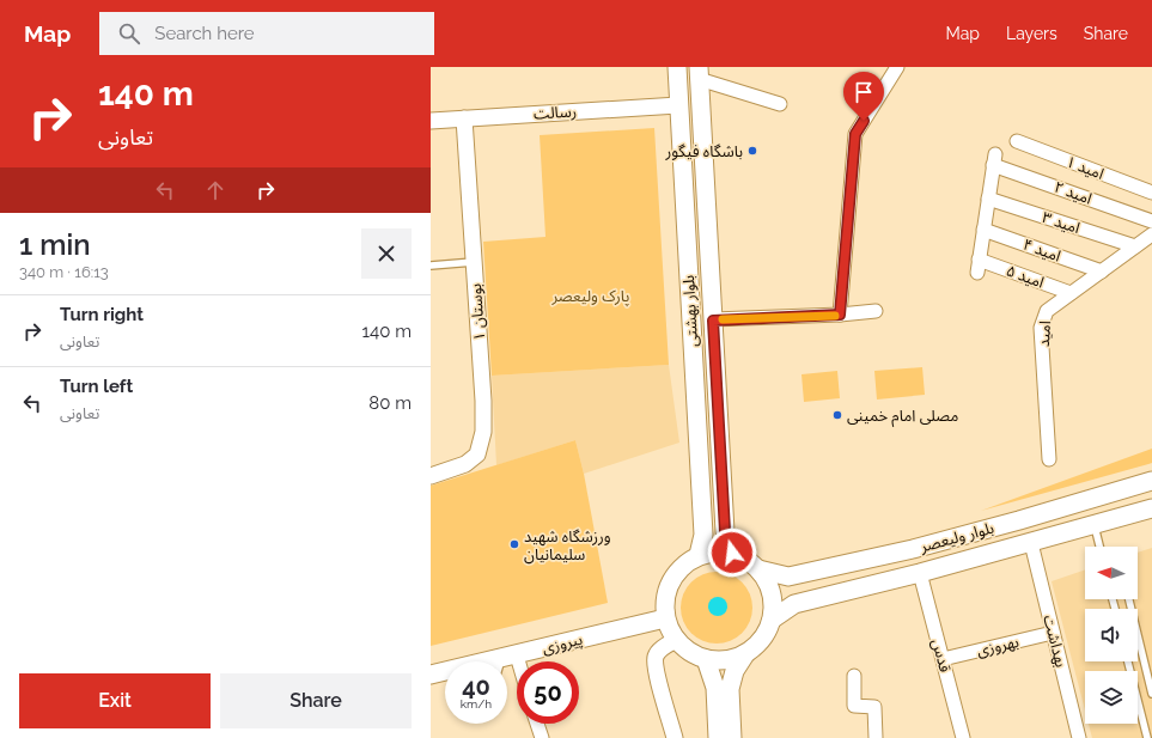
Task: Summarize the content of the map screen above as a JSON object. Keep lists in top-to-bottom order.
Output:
{
  "streets": {
    "main road": ["بلوار بهشتی", "بلوار ولیعصر", "پیروزی"],
    "street": [
      "رسالت",
      "امید ۱",
      "امید ۲",
      "امید ۳",
      "امید ۴",
      "امید ۵",
      "بوستان ۱",
      "امید",
      "بهداشت",
      "بهروزی",
      "قدس"
    ]
  },
  "crossings": [
    ["رسالت", "بلوار بهشتی"],
    ["رسالت", "بوستان ۱"],
    ["امید ۲", "امید ۳"],
    ["امید ۳", "امید"],
    ["امید ۴", "امید ۵"],
    ["امید ۴", "امید"],
    ["امید ۵", "امید"],
    ["بلوار بهشتی", "بلوار ولیعصر"],
    ["بلوار بهشتی", "پیروزی"],
    ["بلوار ولیعصر", "بهداشت"],
    ["بلوار ولیعصر", "پیروزی"],
    ["بلوار ولیعصر", "قدس"],
    ["بهداشت", "بهروزی"],
    ["بهروزی", "قدس"]
  ],
  "parks": ["پارک ولیعصر"],
  "places": ["باشگاه فیگور", "مصلی امام خمینی", "ورزشگاه شهید سلیمانیان"],
  "north": "left",
  "page": {
    "header": "Map",
    "search": "Search here",
    "nav": ["Map", "Layers", "Share"],
    "turn": ["140 m", "تعاونی"],
    "heading": ["1 min", "340 m · 16:13"],
    "list": [
      {
        "name": "Turn right",
        "note": "تعاونی",
        "value": "140 m"
      },
      {
        "name": "Turn left",
        "note": "تعاونی",
        "value": "80 m"
      }
    ],
    "speed": "40 km/h",
    "limit": "50",
    "buttons": ["Exit", "Share"]
  }
}
